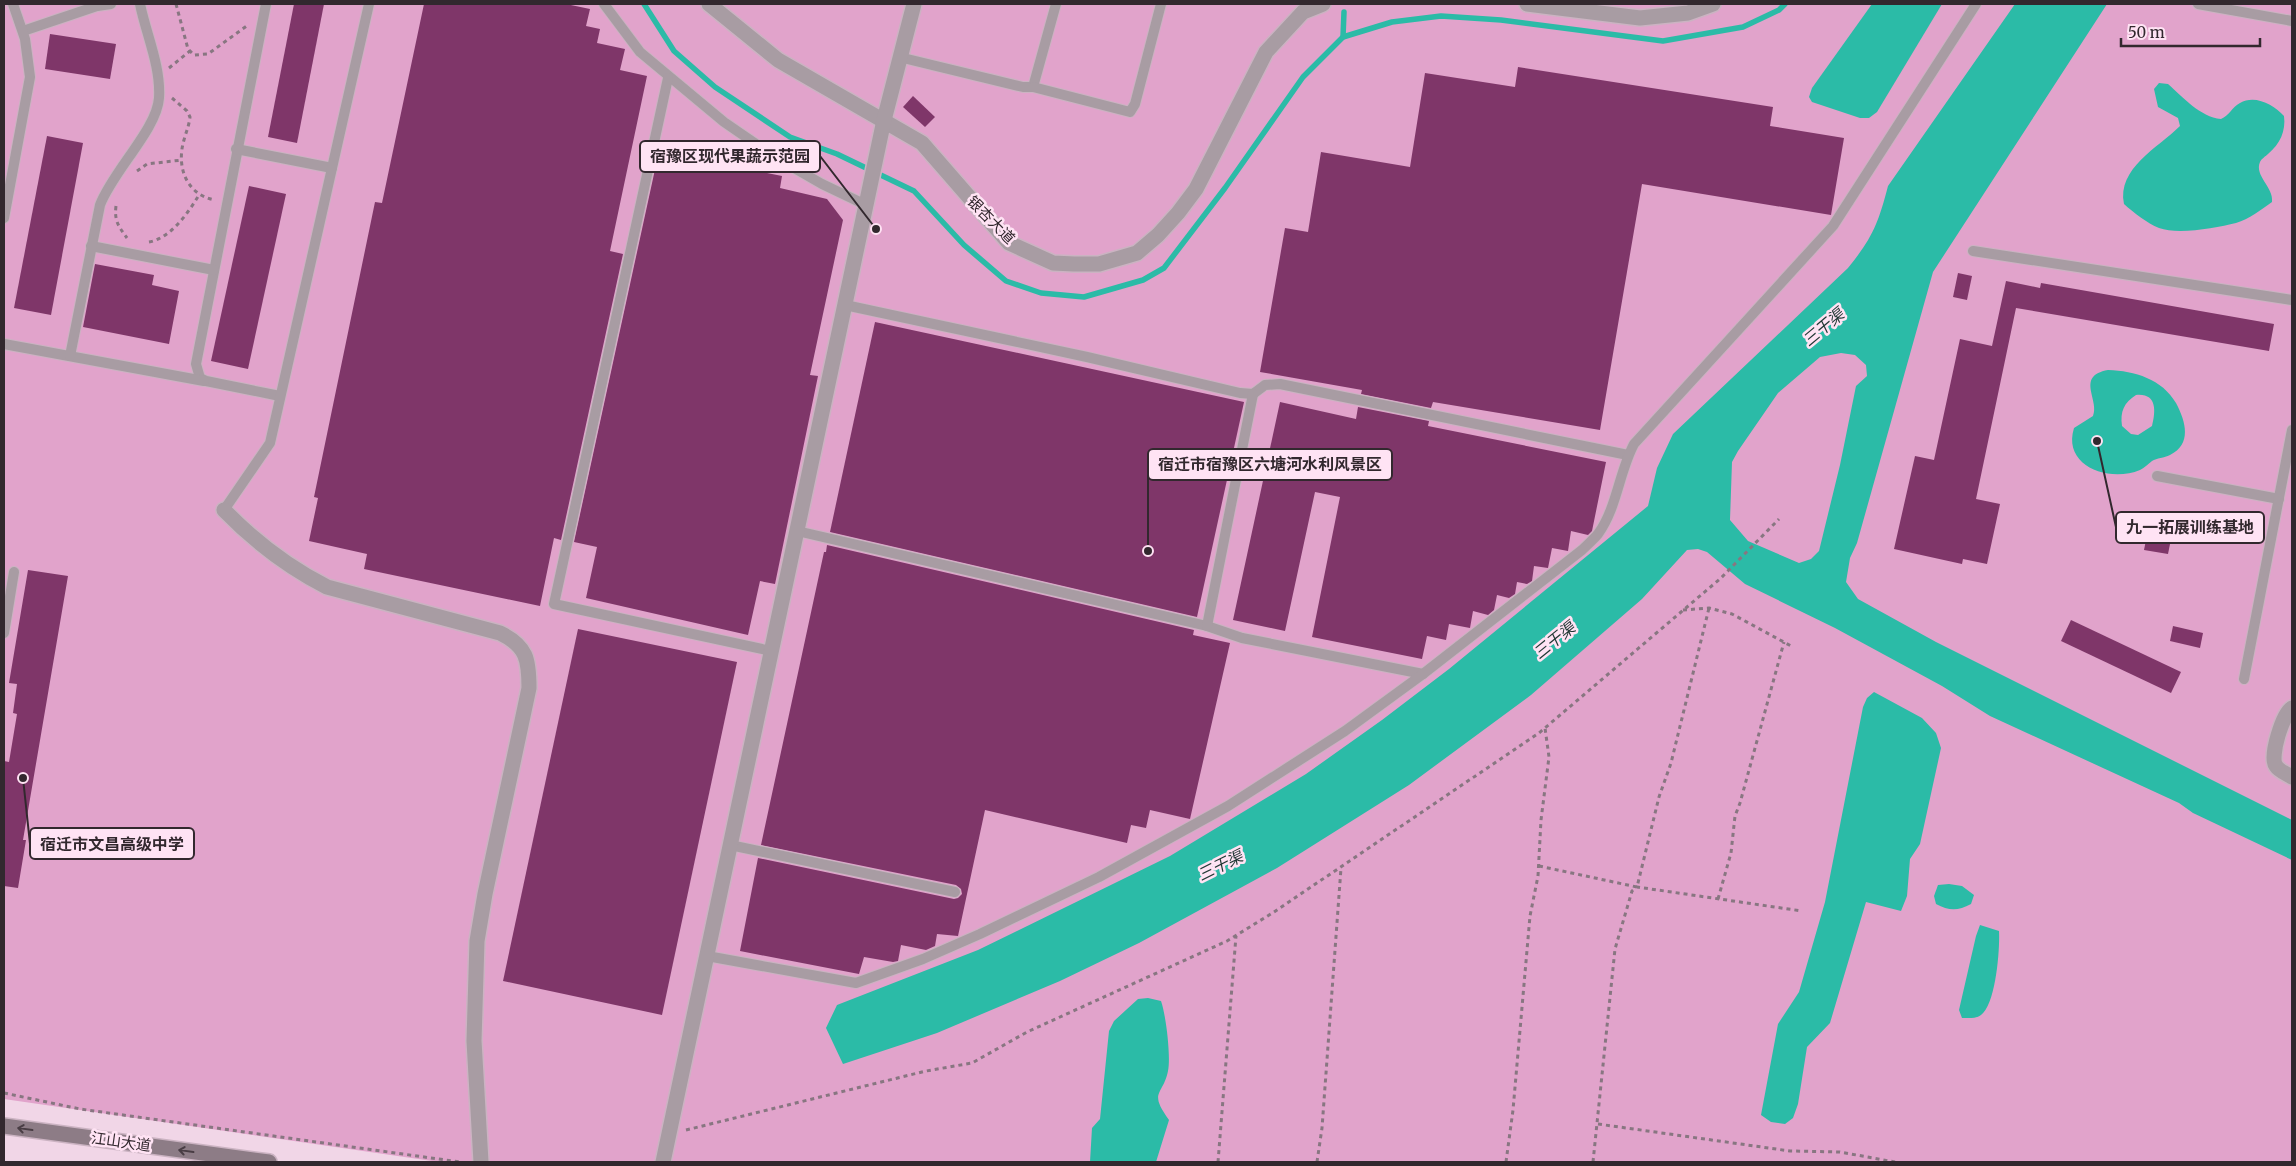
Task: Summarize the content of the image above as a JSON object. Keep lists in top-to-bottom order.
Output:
{
  "streets": {
    "main road": ["江山大道"],
    "street": ["银杏大道"]
  },
  "one_way": ["江山大道"],
  "water": ["三干渠"],
  "places": [
    "宿豫区现代果蔬示范园",
    "九一拓展训练基地",
    "宿迁市宿豫区六塘河水利风景区",
    "宿迁市文昌高级中学"
  ],
  "scale_bar": "50 m"
}
